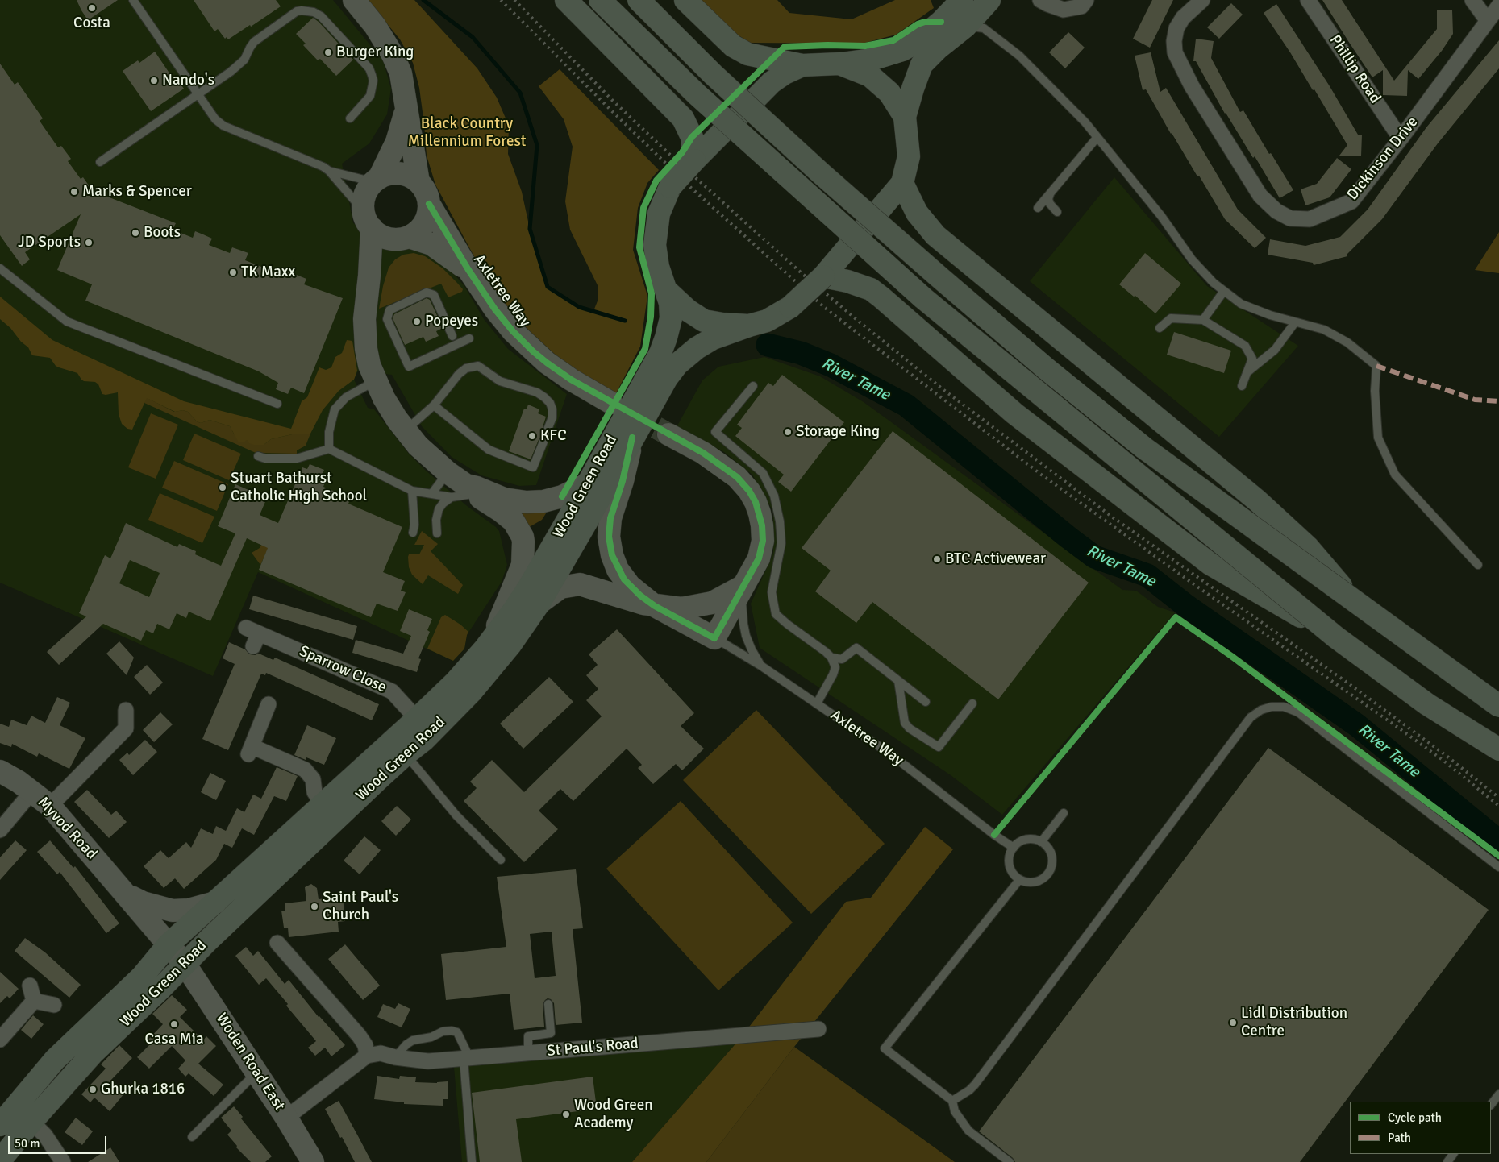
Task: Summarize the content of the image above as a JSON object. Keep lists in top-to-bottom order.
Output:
{
  "streets": {
    "highway": ["Wood Green Road"],
    "street": [
      "Phillip Road",
      "Dickinson Drive",
      "Axletree Way",
      "Sparrow Close",
      "Myvod Road",
      "St Paul's Road",
      "Woden Road East"
    ]
  },
  "crossings": [
    ["Phillip Road", "Dickinson Drive"],
    ["Axletree Way", "Wood Green Road"],
    ["Wood Green Road", "Sparrow Close"],
    ["Wood Green Road", "Myvod Road"],
    ["Wood Green Road", "Woden Road East"],
    ["Myvod Road", "Woden Road East"]
  ],
  "water": ["River Tame"],
  "parks": ["Black Country Millennium Forest"],
  "places": [
    "Costa",
    "Burger King",
    "Nando's",
    "Marks & Spencer",
    "Boots",
    "JD Sports",
    "TK Maxx",
    "Popeyes",
    "Storage King",
    "KFC",
    "Stuart Bathurst Catholic High School",
    "BTC Activewear",
    "Saint Paul's Church",
    "Lidl Distribution Centre",
    "Casa Mia",
    "Ghurka 1816",
    "Wood Green Academy"
  ],
  "legend": ["Cycle path", "Path"],
  "scale_bar": "50 m"
}
